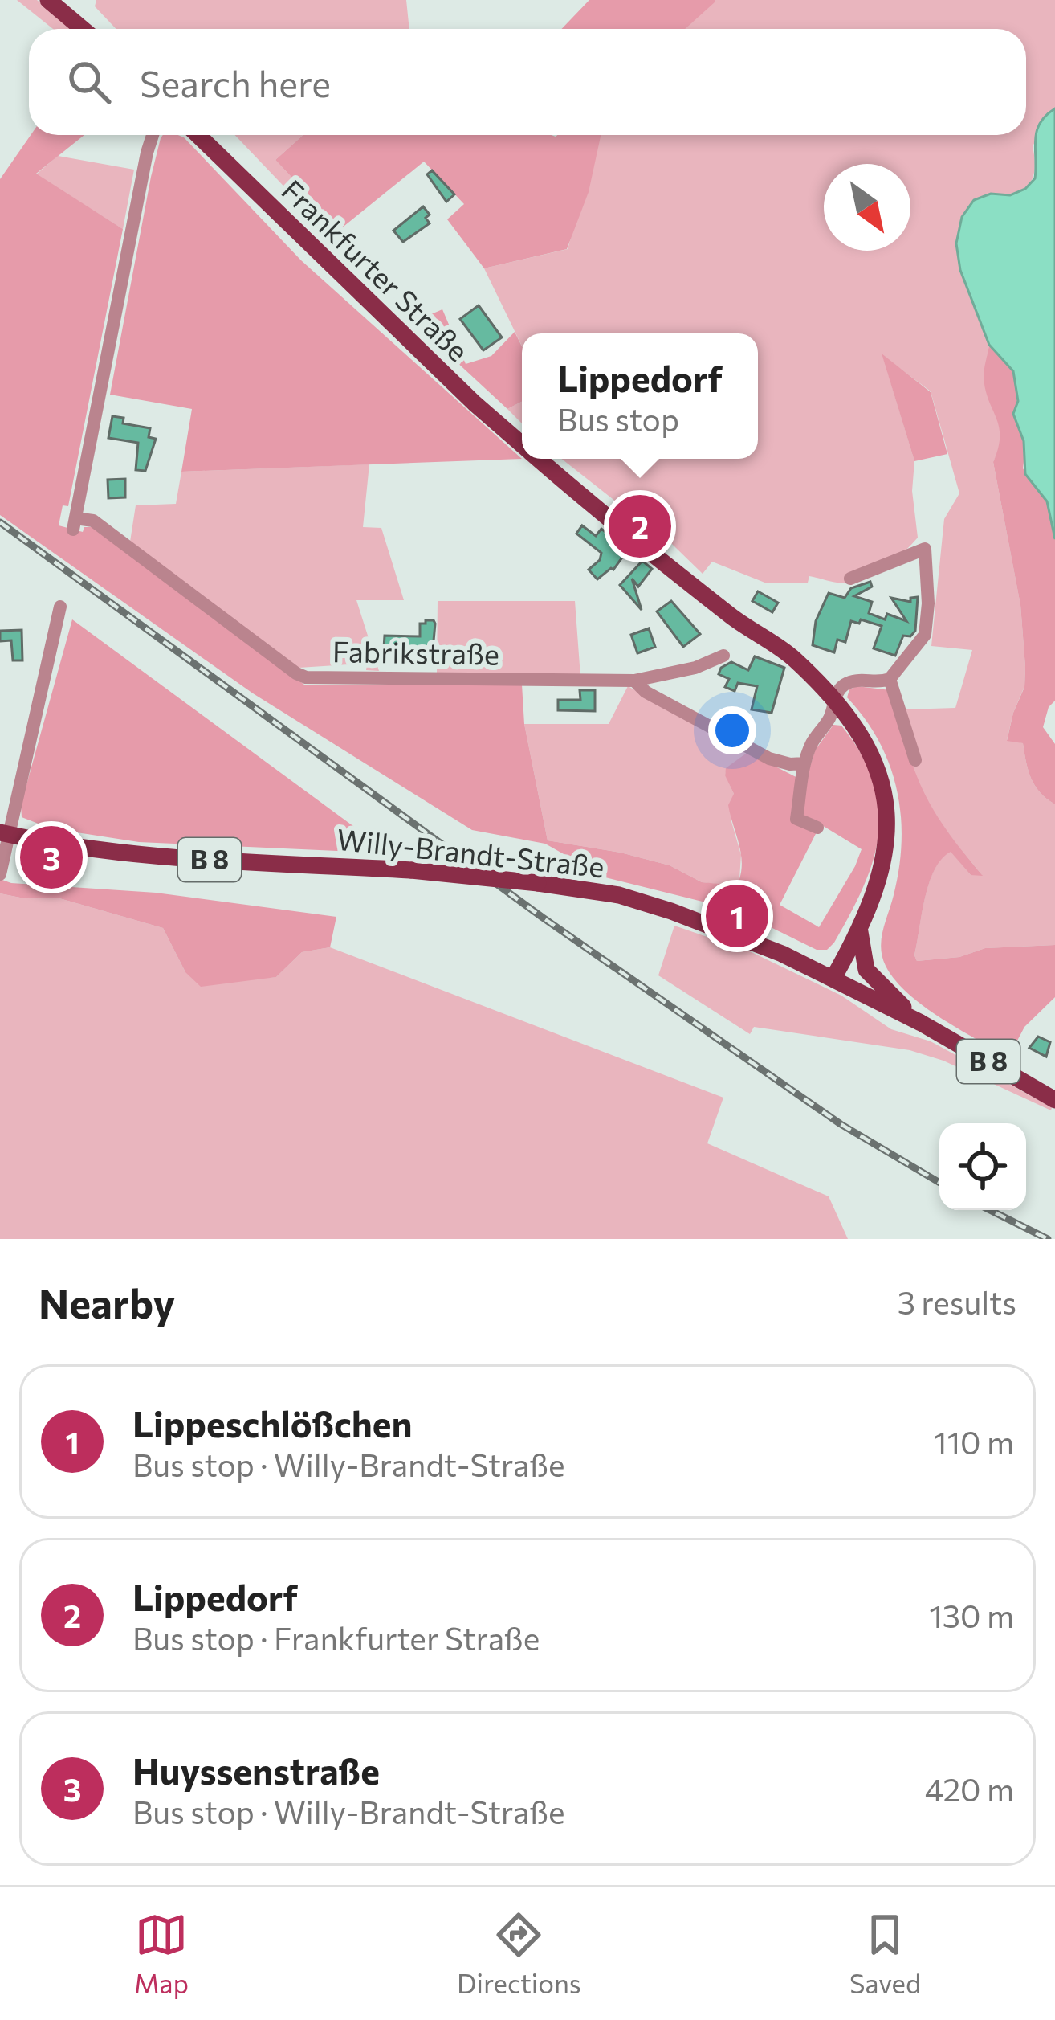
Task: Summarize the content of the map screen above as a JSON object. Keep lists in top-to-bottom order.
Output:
{
  "streets": {
    "main road": ["Frankfurter Straße", "Willy-Brandt-Straße", "B 8"],
    "street": ["Fabrikstraße"]
  },
  "crossings": [
    ["Frankfurter Straße", "Willy-Brandt-Straße"]
  ],
  "north": "bottom right",
  "page": {
    "search": "Search here",
    "popup": ["Lippedorf", "Bus stop"],
    "pins": ["2", "3", "1"],
    "heading": ["Nearby", "3 results"],
    "list": [
      {
        "mark": "1",
        "name": "Lippeschlößchen",
        "note": "Bus stop · Willy-Brandt-Straße",
        "value": "110 m"
      },
      {
        "mark": "2",
        "name": "Lippedorf",
        "note": "Bus stop · Frankfurter Straße",
        "value": "130 m"
      },
      {
        "mark": "3",
        "name": "Huyssenstraße",
        "note": "Bus stop · Willy-Brandt-Straße",
        "value": "420 m"
      }
    ],
    "nav": ["Map", "Directions", "Saved"]
  }
}
